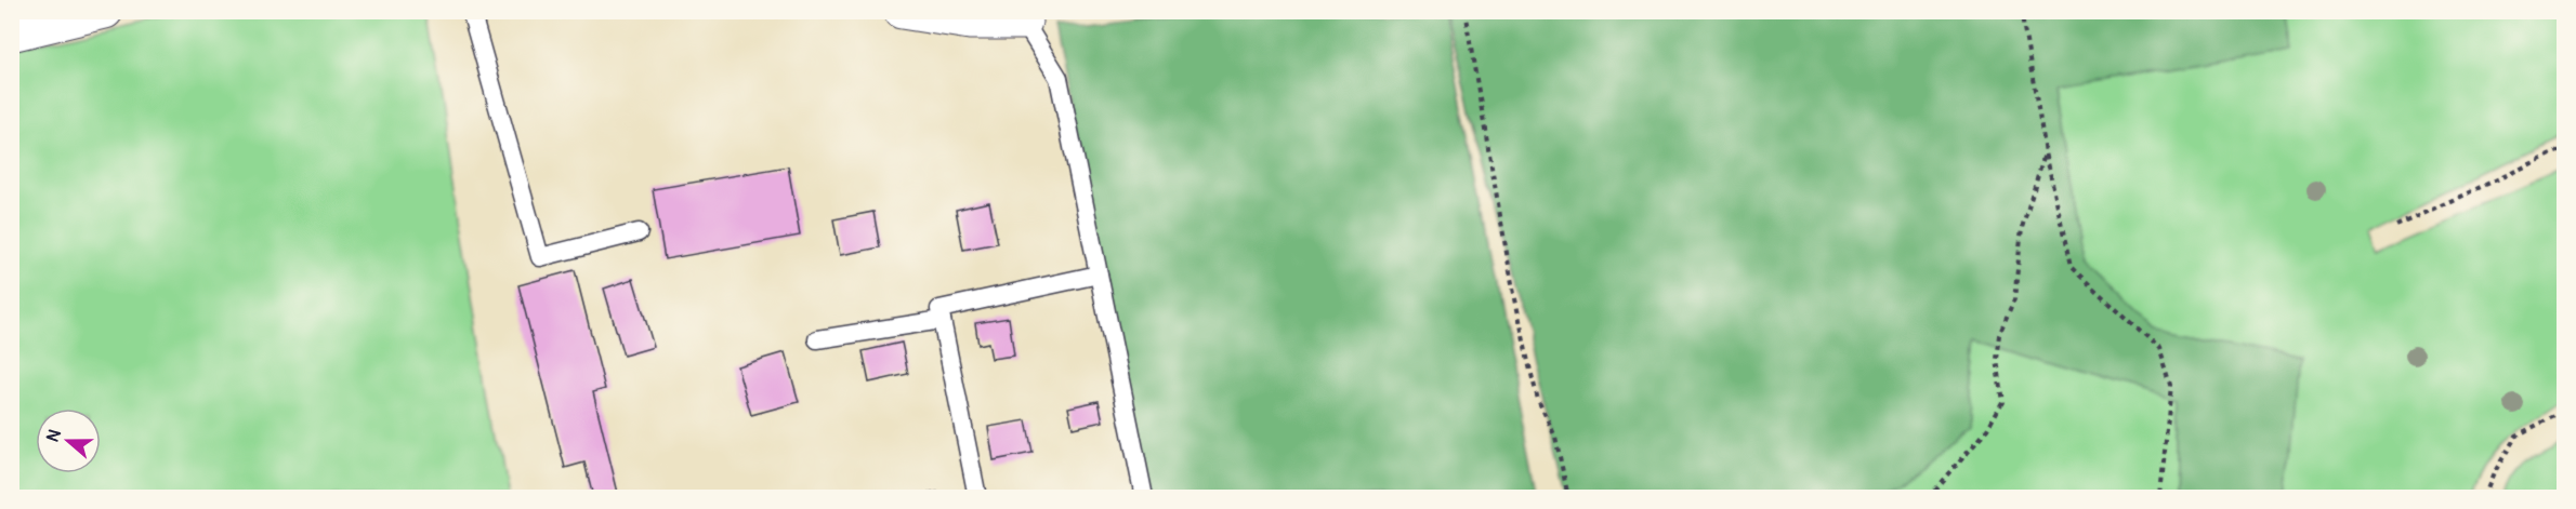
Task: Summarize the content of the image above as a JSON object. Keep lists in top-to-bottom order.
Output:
{
  "north": "left"
}
